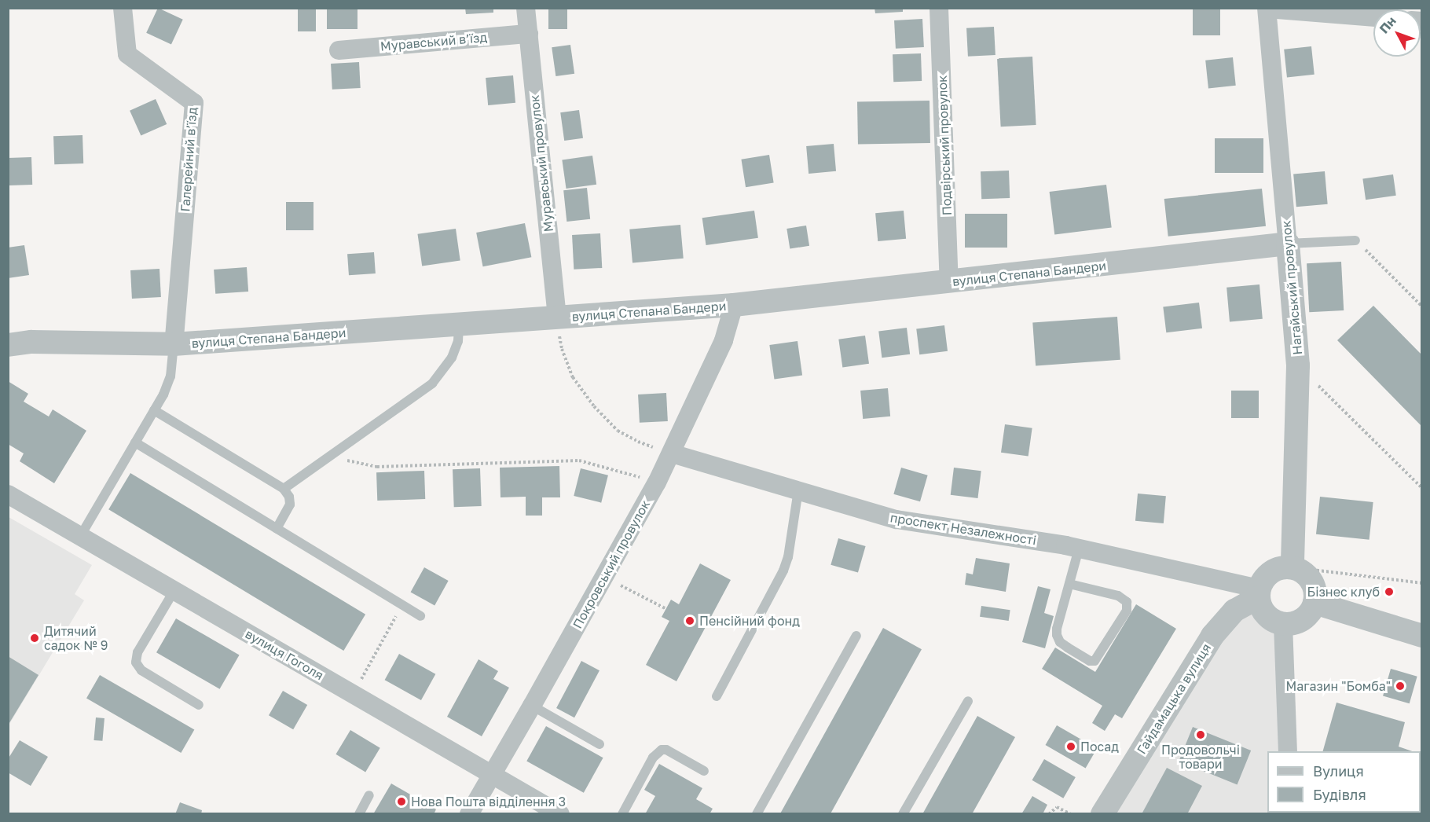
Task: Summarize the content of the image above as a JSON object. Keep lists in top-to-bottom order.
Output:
{
  "streets": {
    "street": [
      "Муравський в’їзд",
      "Подвірський провулок",
      "Галерейний в’їзд",
      "Муравський провулок",
      "вулиця Степана Бандери",
      "Нагайський провулок",
      "проспект Незалежності",
      "Покровський провулок",
      "вулиця Гоголя",
      "Гайдамацька вулиця"
    ]
  },
  "crossings": [
    ["Муравський в’їзд", "Муравський провулок"],
    ["Подвірський провулок", "вулиця Степана Бандери"],
    ["Галерейний в’їзд", "вулиця Степана Бандери"],
    ["Муравський провулок", "вулиця Степана Бандери"],
    ["вулиця Степана Бандери", "Нагайський провулок"],
    ["вулиця Степана Бандери", "Покровський провулок"],
    ["Нагайський провулок", "проспект Незалежності"],
    ["Нагайський провулок", "Гайдамацька вулиця"],
    ["проспект Незалежності", "Покровський провулок"],
    ["проспект Незалежності", "Гайдамацька вулиця"],
    ["Покровський провулок", "вулиця Гоголя"]
  ],
  "places": [
    "Бізнес клуб",
    "Пенсійний фонд",
    "Дитячий садок № 9",
    "Магазин \"Бомба\"",
    "Продовольчі товари",
    "Посад",
    "Нова Пошта відділення 3"
  ],
  "legend": ["Вулиця", "Будівля"],
  "north": "top left"
}
